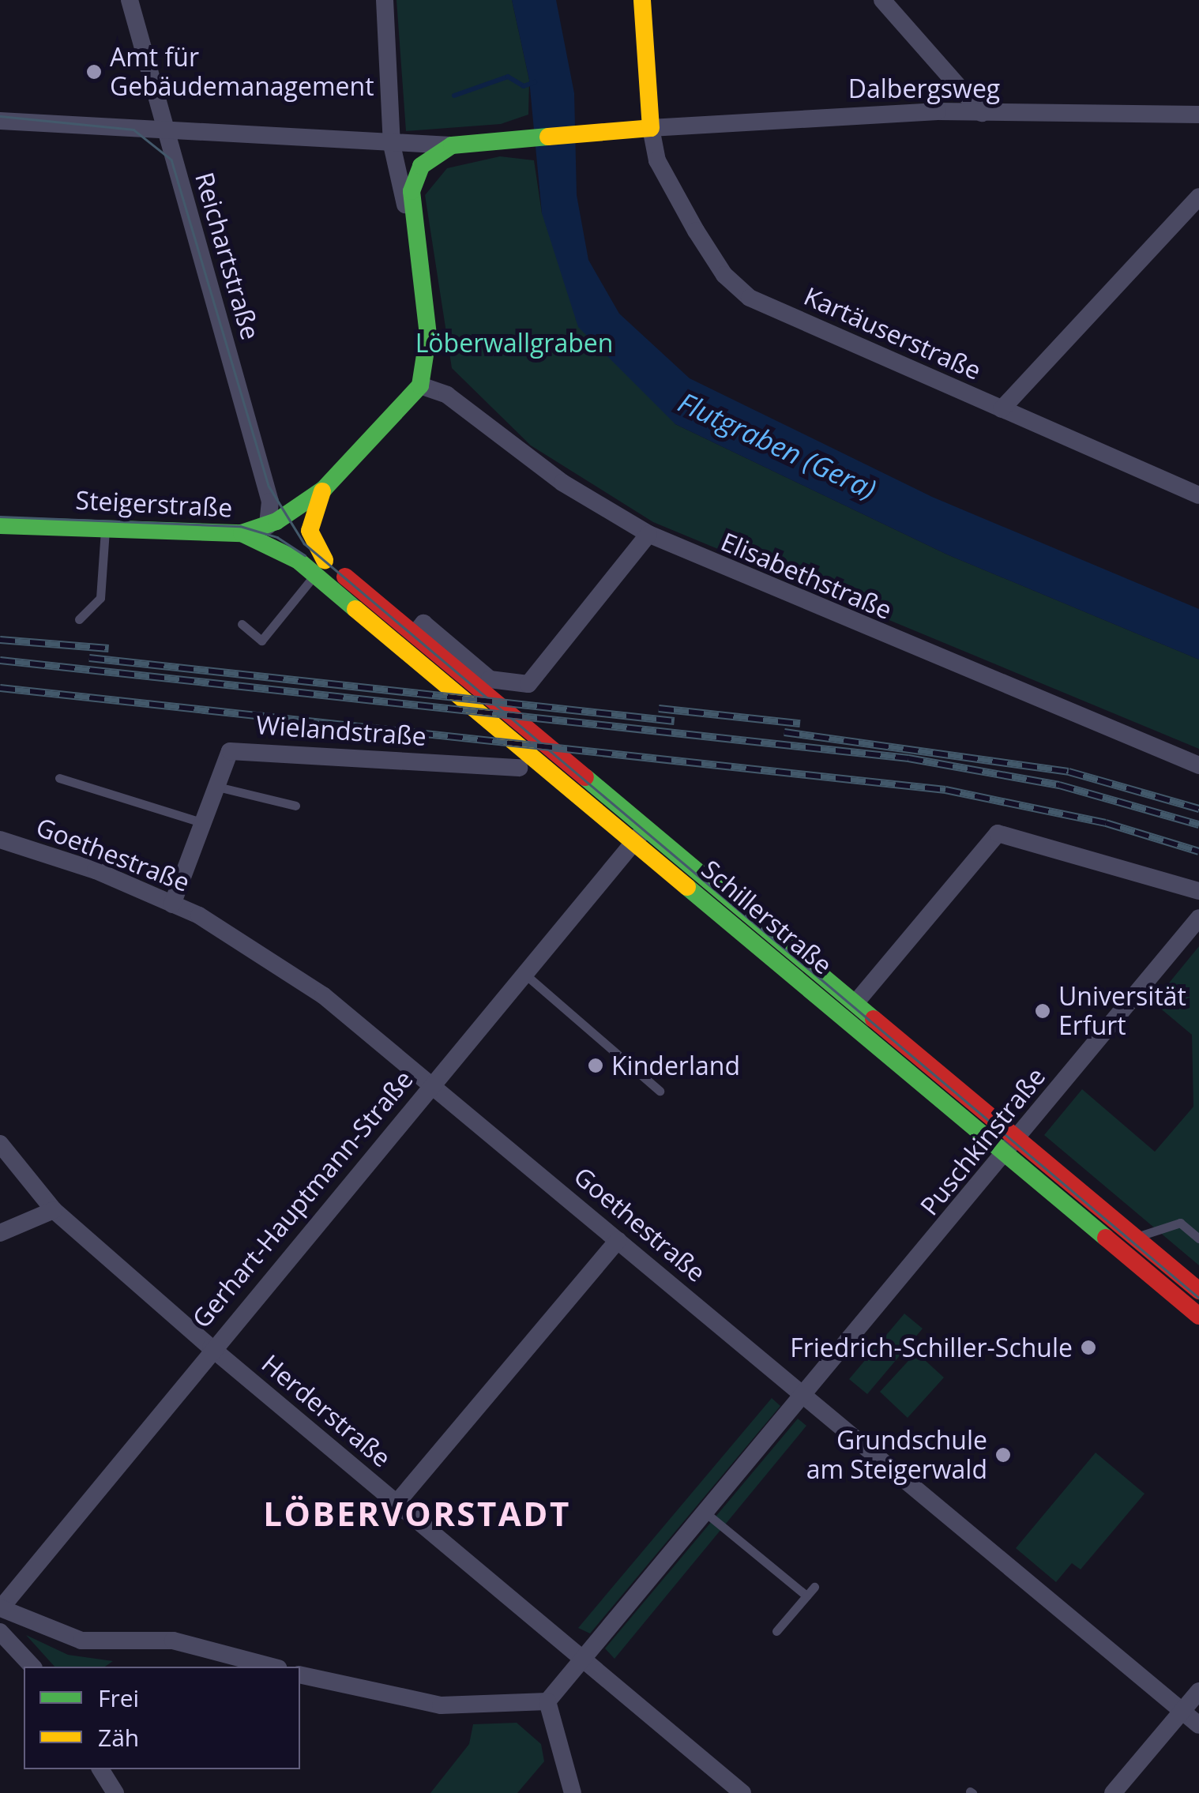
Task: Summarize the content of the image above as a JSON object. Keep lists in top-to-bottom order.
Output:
{
  "streets": {
    "main road": ["Steigerstraße", "Schillerstraße"],
    "street": [
      "Dalbergsweg",
      "Reichartstraße",
      "Kartäuserstraße",
      "Elisabethstraße",
      "Wielandstraße",
      "Goethestraße",
      "Puschkinstraße",
      "Gerhart-Hauptmann-Straße",
      "Herderstraße"
    ]
  },
  "crossings": [
    ["Dalbergsweg", "Kartäuserstraße"],
    ["Reichartstraße", "Steigerstraße"],
    ["Steigerstraße", "Schillerstraße"],
    ["Elisabethstraße", "Schillerstraße"],
    ["Wielandstraße", "Goethestraße"],
    ["Goethestraße", "Puschkinstraße"],
    ["Goethestraße", "Gerhart-Hauptmann-Straße"],
    ["Schillerstraße", "Puschkinstraße"],
    ["Schillerstraße", "Gerhart-Hauptmann-Straße"],
    ["Puschkinstraße", "Herderstraße"],
    ["Gerhart-Hauptmann-Straße", "Herderstraße"]
  ],
  "districts": ["LÖBERVORSTADT"],
  "water": ["Flutgraben (Gera)"],
  "parks": ["Löberwallgraben"],
  "places": [
    "Amt für Gebäudemanagement",
    "Universität Erfurt",
    "Kinderland",
    "Friedrich-Schiller-Schule",
    "Grundschule am Steigerwald"
  ],
  "legend": ["Frei", "Zäh"]
}
